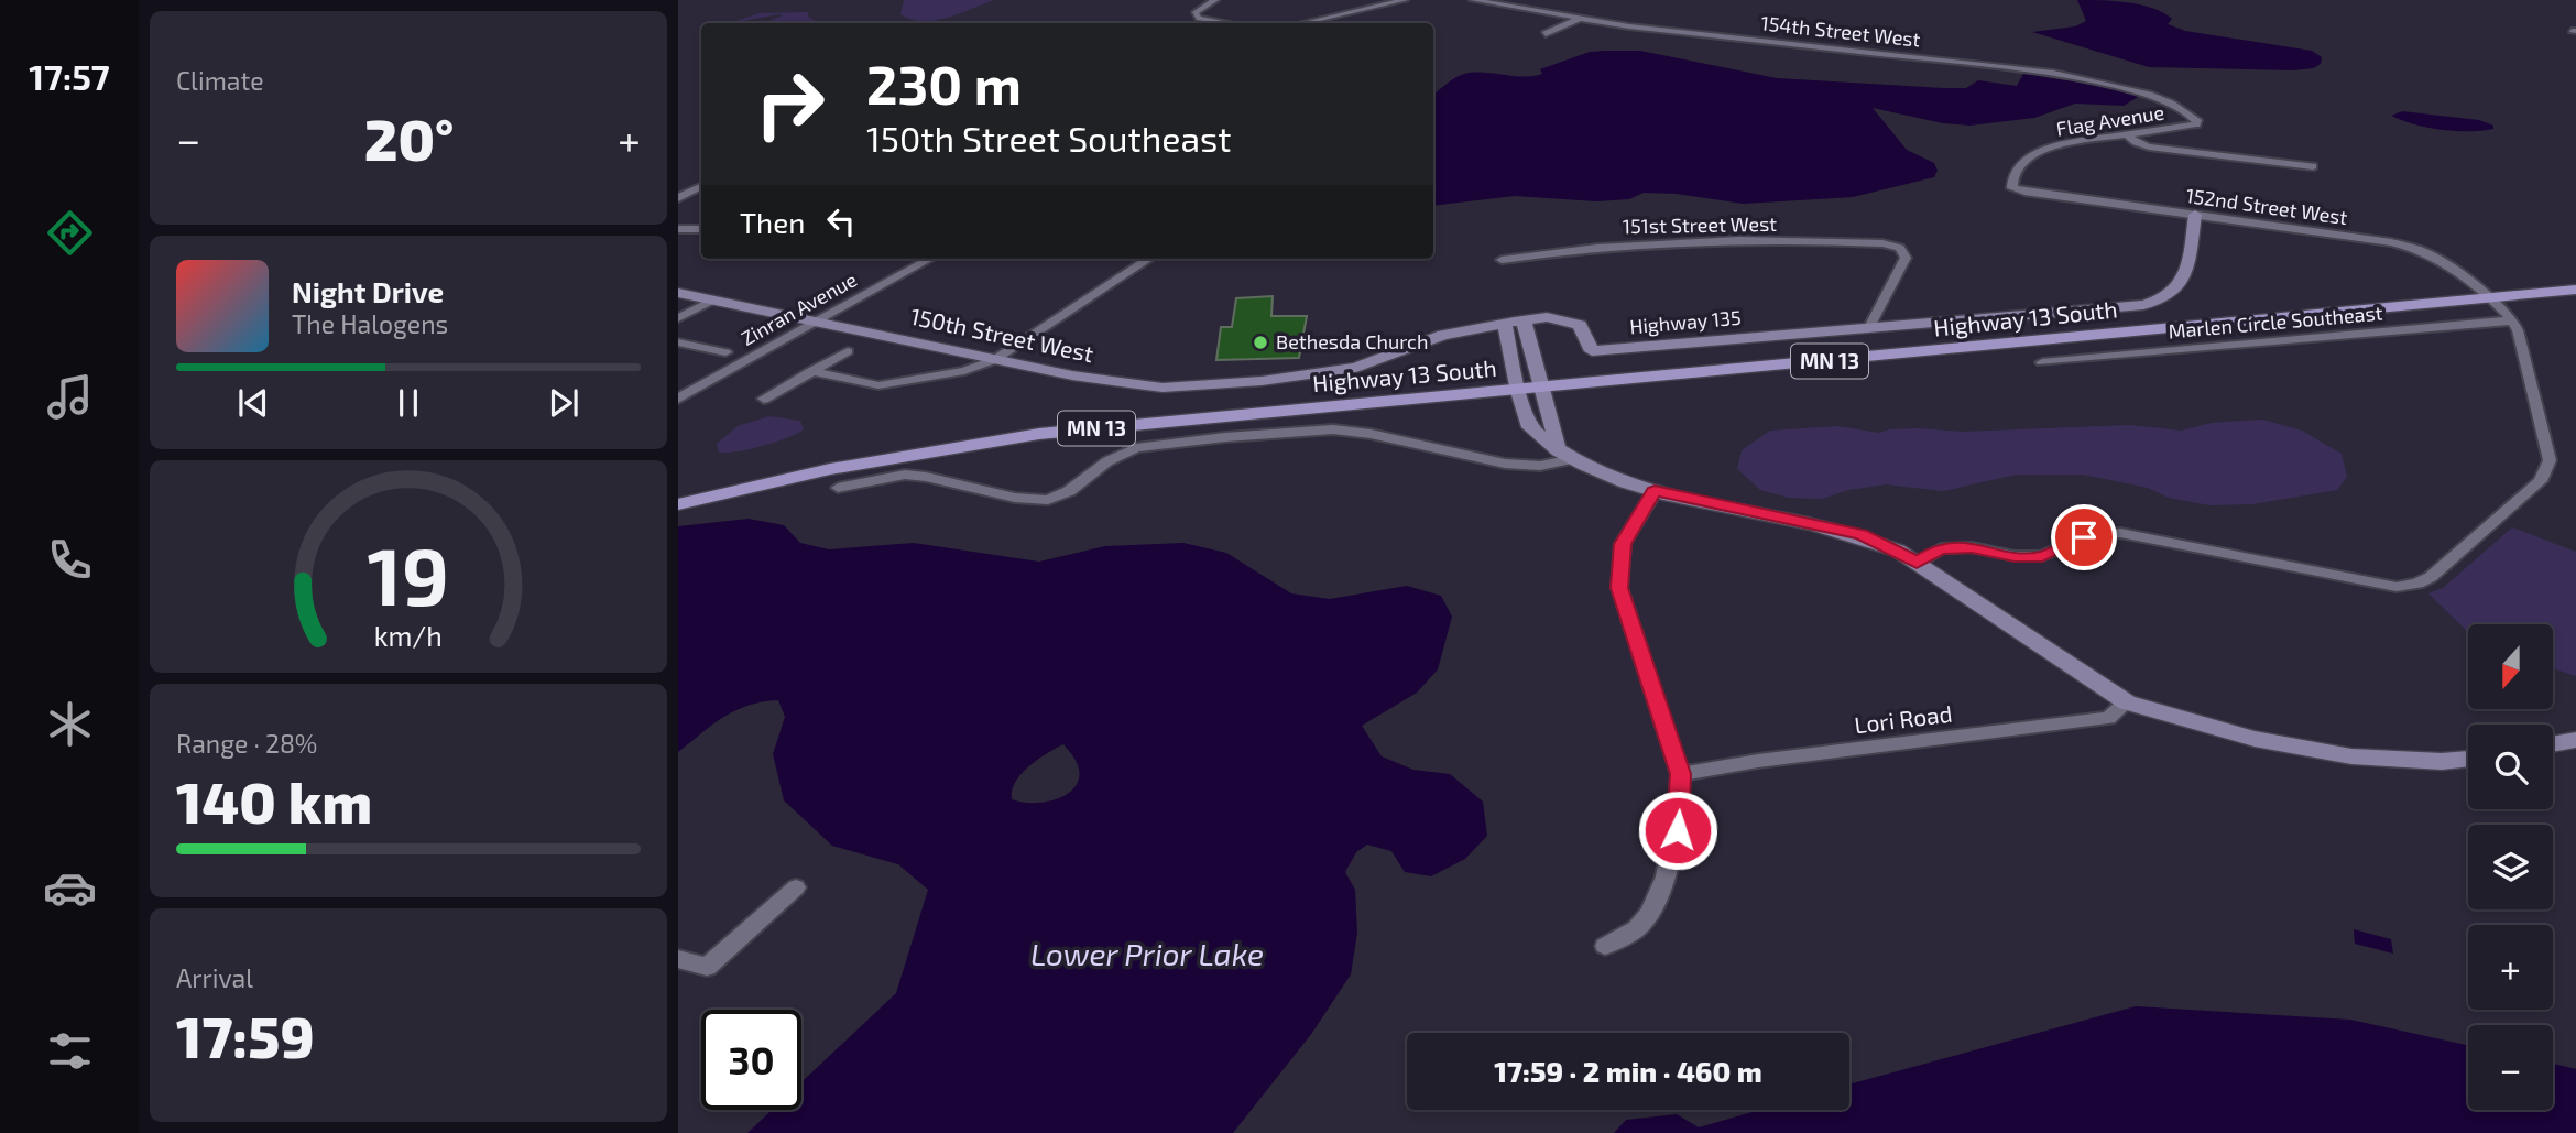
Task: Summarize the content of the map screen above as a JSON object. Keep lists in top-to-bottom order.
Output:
{
  "streets": {
    "main road": ["Highway 13 South", "MN 13"],
    "street": [
      "154th Street West",
      "Flag Avenue",
      "152nd Street West",
      "151st Street West",
      "Zinran Avenue",
      "Highway 135",
      "Marlen Circle Southeast",
      "150th Street West",
      "Lori Road"
    ]
  },
  "crossings": [
    ["154th Street West", "Flag Avenue"],
    ["Flag Avenue", "152nd Street West"],
    ["152nd Street West", "Highway 13 South"],
    ["152nd Street West", "Marlen Circle Southeast"],
    ["151st Street West", "Highway 135"],
    ["Zinran Avenue", "150th Street West"],
    ["Highway 135", "150th Street West"]
  ],
  "water": ["Lower Prior Lake"],
  "places": ["Bethesda Church"],
  "north": "bottom",
  "page": {
    "tabs": "17:57",
    "tile": [
      "Climate",
      ["Range · 28%", "140 km"],
      ["Arrival", "17:59"]
    ],
    "turn": ["230 m", "150th Street Southeast"],
    "heat": ["−", "20°", "+"],
    "then": "Then",
    "song": ["Night Drive", "The Halogens"],
    "map_buttons": ["+", "−"],
    "limit": "30",
    "trip": "17:59 · 2 min · 460 m",
    "gauge": ["19", "km/h"]
  }
}
